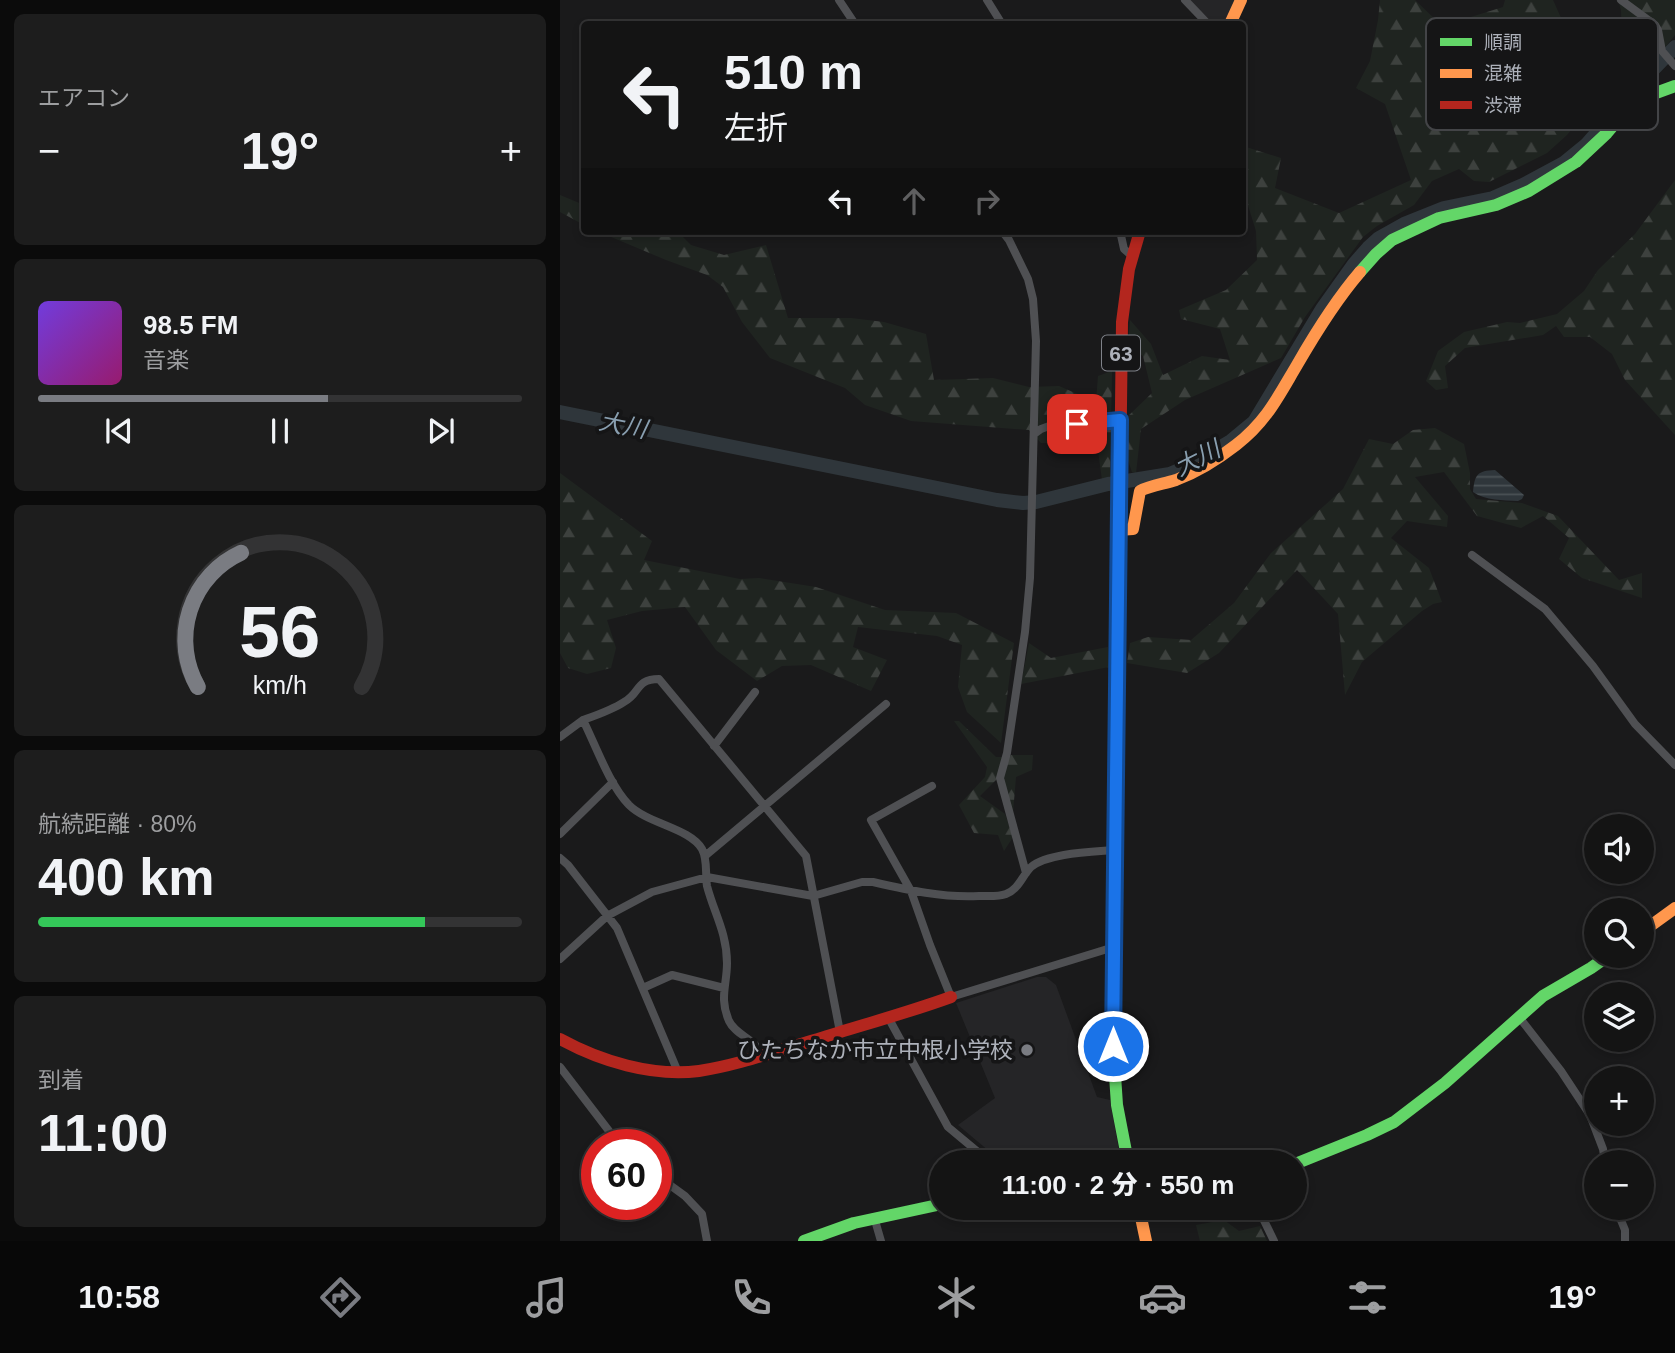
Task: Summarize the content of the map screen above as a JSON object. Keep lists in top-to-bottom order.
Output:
{
  "streets": {
    "street": ["63"]
  },
  "water": ["大川"],
  "places": ["ひたちなか市立中根小学校"],
  "legend": ["順調", "混雑", "渋滞"],
  "page": {
    "tile": [
      "エアコン",
      ["航続距離 · 80%", "400 km"],
      ["到着", "11:00"]
    ],
    "turn": ["510 m", "左折"],
    "heat": ["−", "19°", "+"],
    "song": ["98.5 FM", "音楽"],
    "map_buttons": ["+", "−"],
    "limit": "60",
    "trip": "11:00 · 2 分 · 550 m",
    "tabs": ["10:58", "19°"],
    "gauge": ["56", "km/h"]
  }
}
